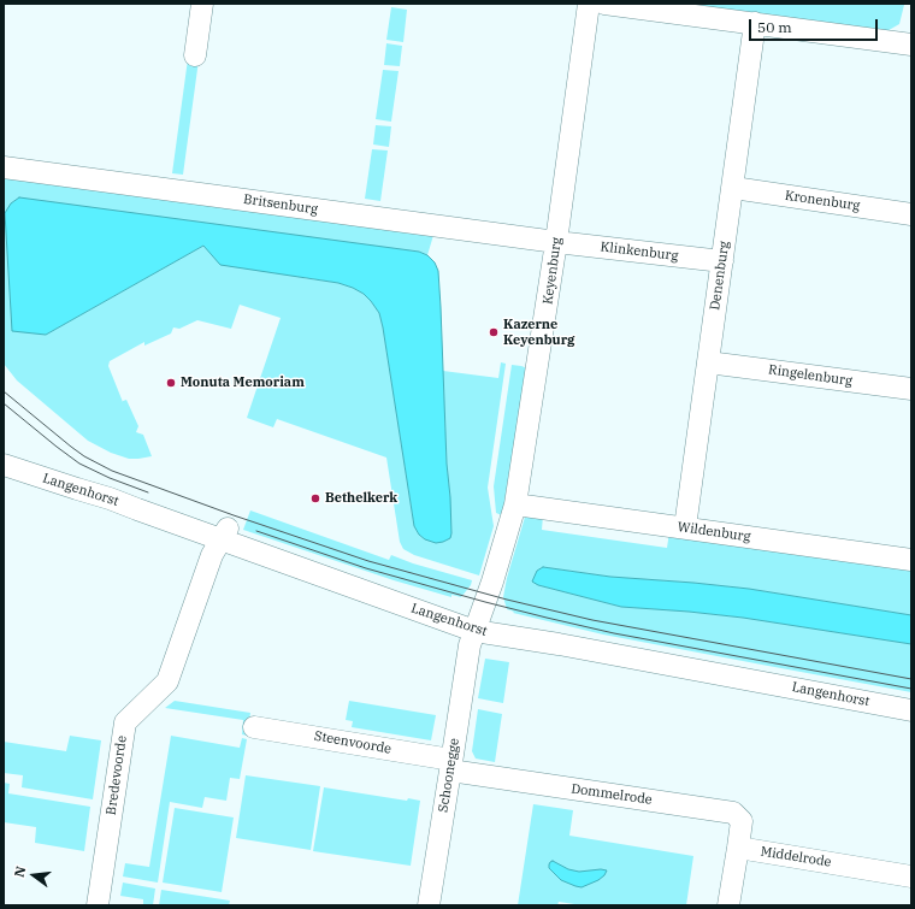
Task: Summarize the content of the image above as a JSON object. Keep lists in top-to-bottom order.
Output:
{
  "streets": {
    "street": [
      "Kronenburg",
      "Britsenburg",
      "Klinkenburg",
      "Keyenburg",
      "Denenburg",
      "Ringelenburg",
      "Langenhorst",
      "Wildenburg",
      "Steenvoorde",
      "Bredevoorde",
      "Schoonegge",
      "Dommelrode",
      "Middelrode"
    ]
  },
  "crossings": [
    ["Kronenburg", "Denenburg"],
    ["Britsenburg", "Klinkenburg"],
    ["Britsenburg", "Keyenburg"],
    ["Klinkenburg", "Keyenburg"],
    ["Klinkenburg", "Denenburg"],
    ["Keyenburg", "Langenhorst"],
    ["Keyenburg", "Wildenburg"],
    ["Keyenburg", "Schoonegge"],
    ["Denenburg", "Ringelenburg"],
    ["Denenburg", "Wildenburg"],
    ["Langenhorst", "Bredevoorde"],
    ["Langenhorst", "Schoonegge"],
    ["Steenvoorde", "Schoonegge"],
    ["Steenvoorde", "Dommelrode"],
    ["Schoonegge", "Dommelrode"],
    ["Dommelrode", "Middelrode"]
  ],
  "places": ["Kazerne Keyenburg", "Monuta Memoriam", "Bethelkerk"],
  "scale_bar": "50 m",
  "north": "left"
}
